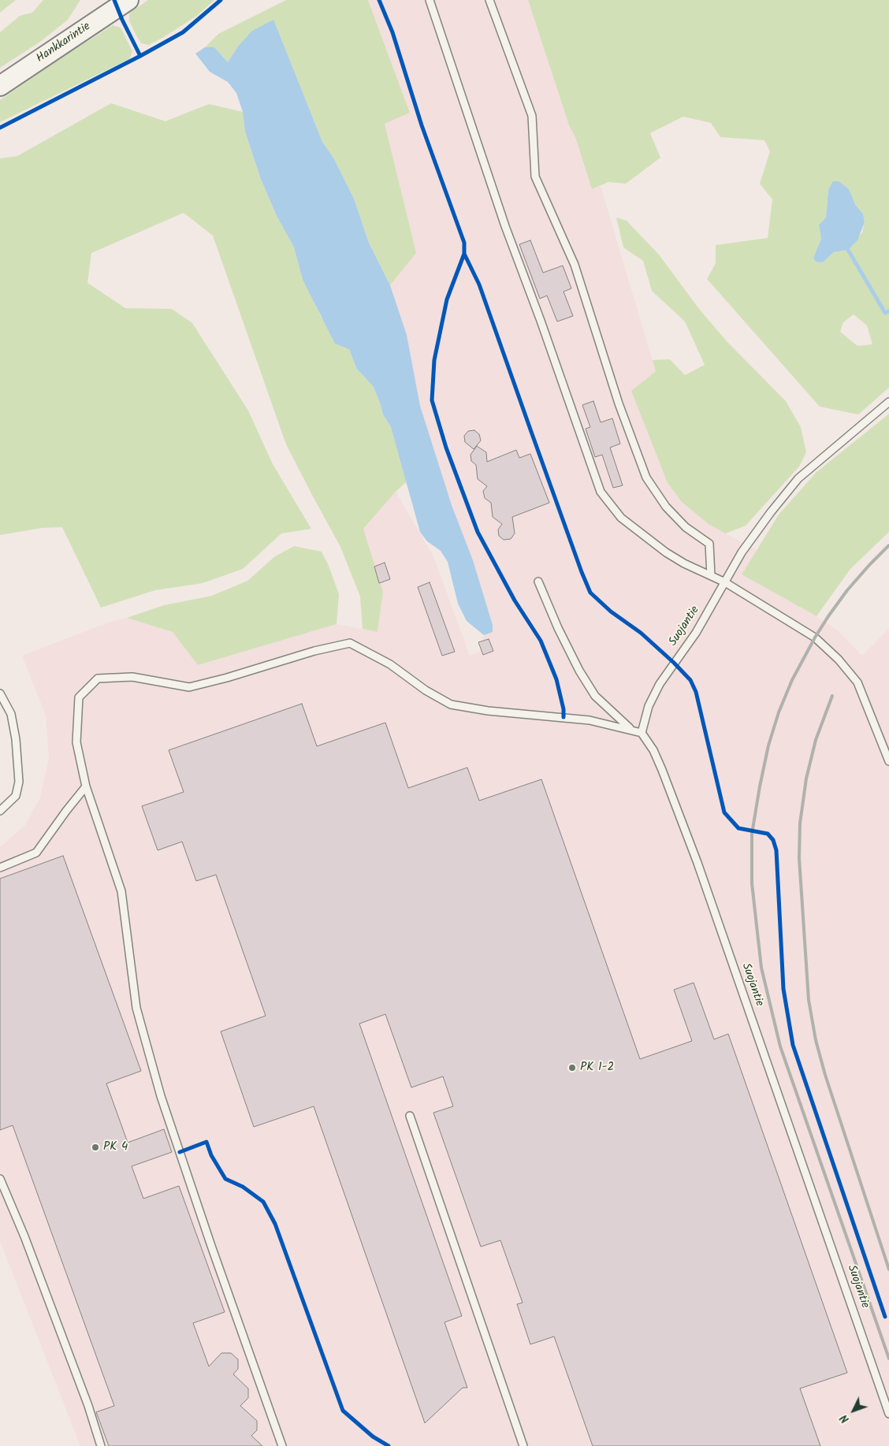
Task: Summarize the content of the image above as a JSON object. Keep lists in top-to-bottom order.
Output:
{
  "streets": {
    "main road": ["Hankkarintie"],
    "lane": ["Suojantie"]
  },
  "places": ["PK 1-2", "PK 4"],
  "north": "bottom left"
}
